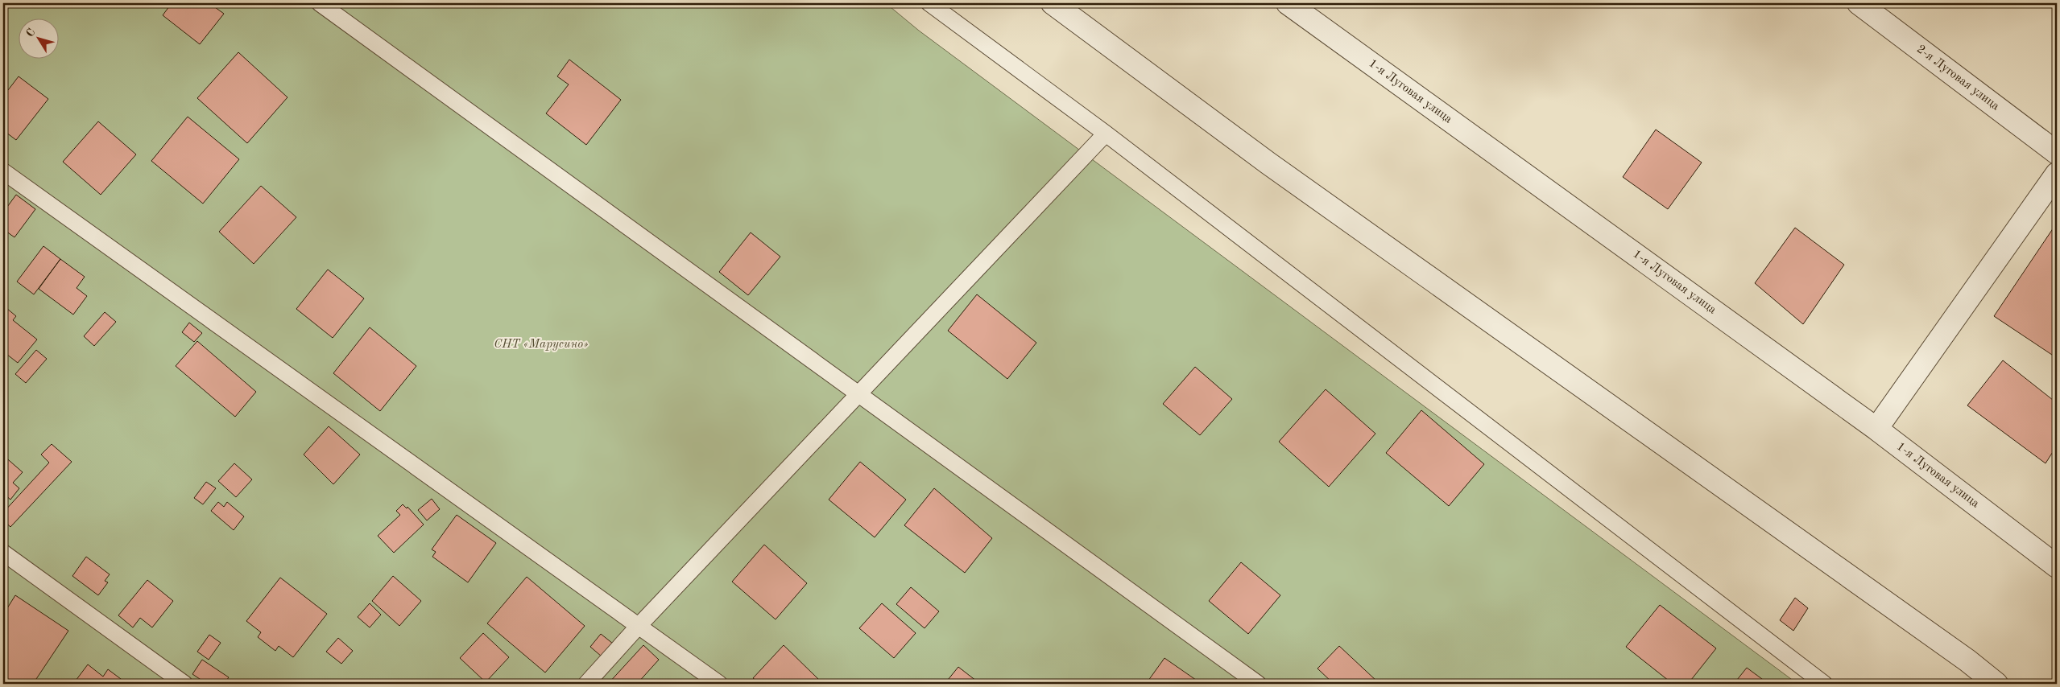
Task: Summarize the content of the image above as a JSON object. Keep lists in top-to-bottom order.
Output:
{
  "streets": {
    "street": ["2-я Луговая улица", "1-я Луговая улица"]
  },
  "parks": ["СНТ «Марусино»"],
  "north": "top left"
}
